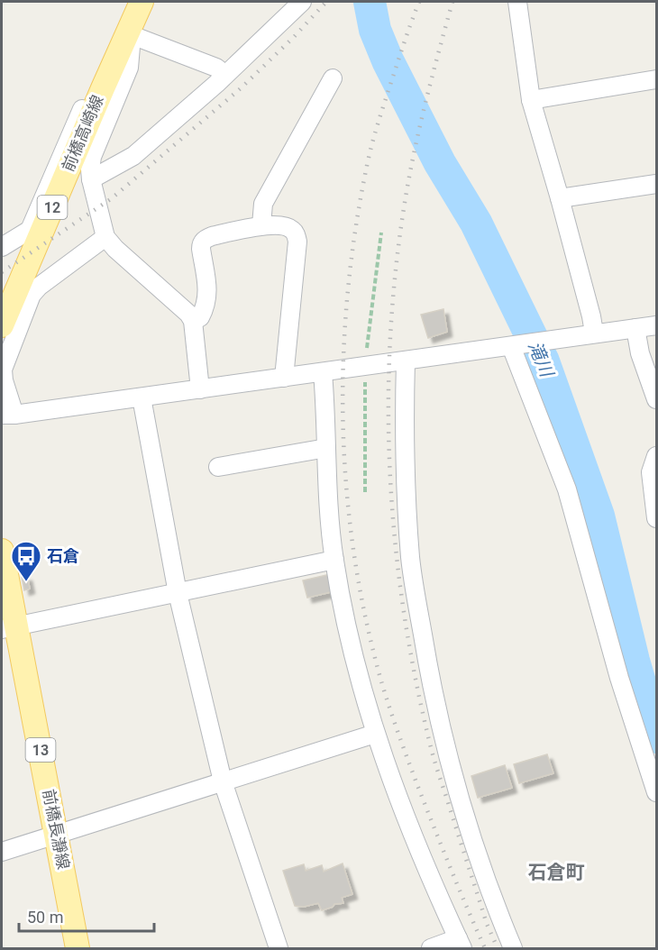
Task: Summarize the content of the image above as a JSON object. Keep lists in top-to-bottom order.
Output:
{
  "streets": {
    "main road": [
      "前橋高崎線",
      "12",
      "13",
      "前橋長瀞線"
    ]
  },
  "districts": ["石倉町"],
  "water": ["滝川"],
  "places": {
    "bus stop": ["石倉"]
  },
  "scale_bar": "50 m"
}
